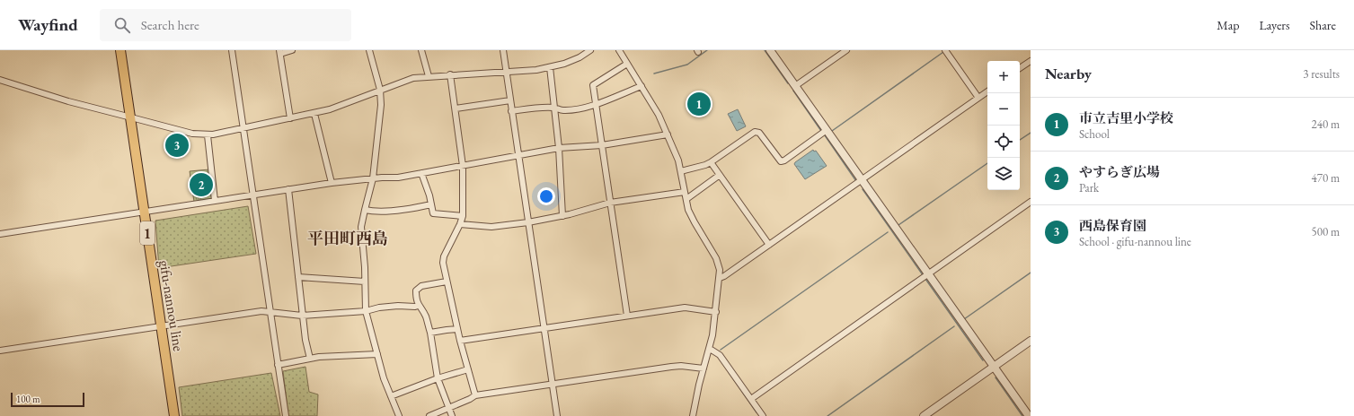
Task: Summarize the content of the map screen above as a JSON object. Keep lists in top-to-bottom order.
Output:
{
  "streets": {
    "main road": ["1", "gifu-nannou line"]
  },
  "districts": ["平田町西島"],
  "scale_bar": "100 m",
  "page": {
    "header": "Wayfind",
    "search": "Search here",
    "nav": ["Map", "Layers", "Share"],
    "heading": ["Nearby", "3 results"],
    "map_buttons": ["+", "−"],
    "pins": ["1", "3", "2"],
    "list": [
      {
        "mark": "1",
        "name": "市立吉里小学校",
        "note": "School",
        "value": "240 m"
      },
      {
        "mark": "2",
        "name": "やすらぎ広場",
        "note": "Park",
        "value": "470 m"
      },
      {
        "mark": "3",
        "name": "西島保育園",
        "note": "School · gifu-nannou line",
        "value": "500 m"
      }
    ],
    "scale": "100 m"
  }
}
